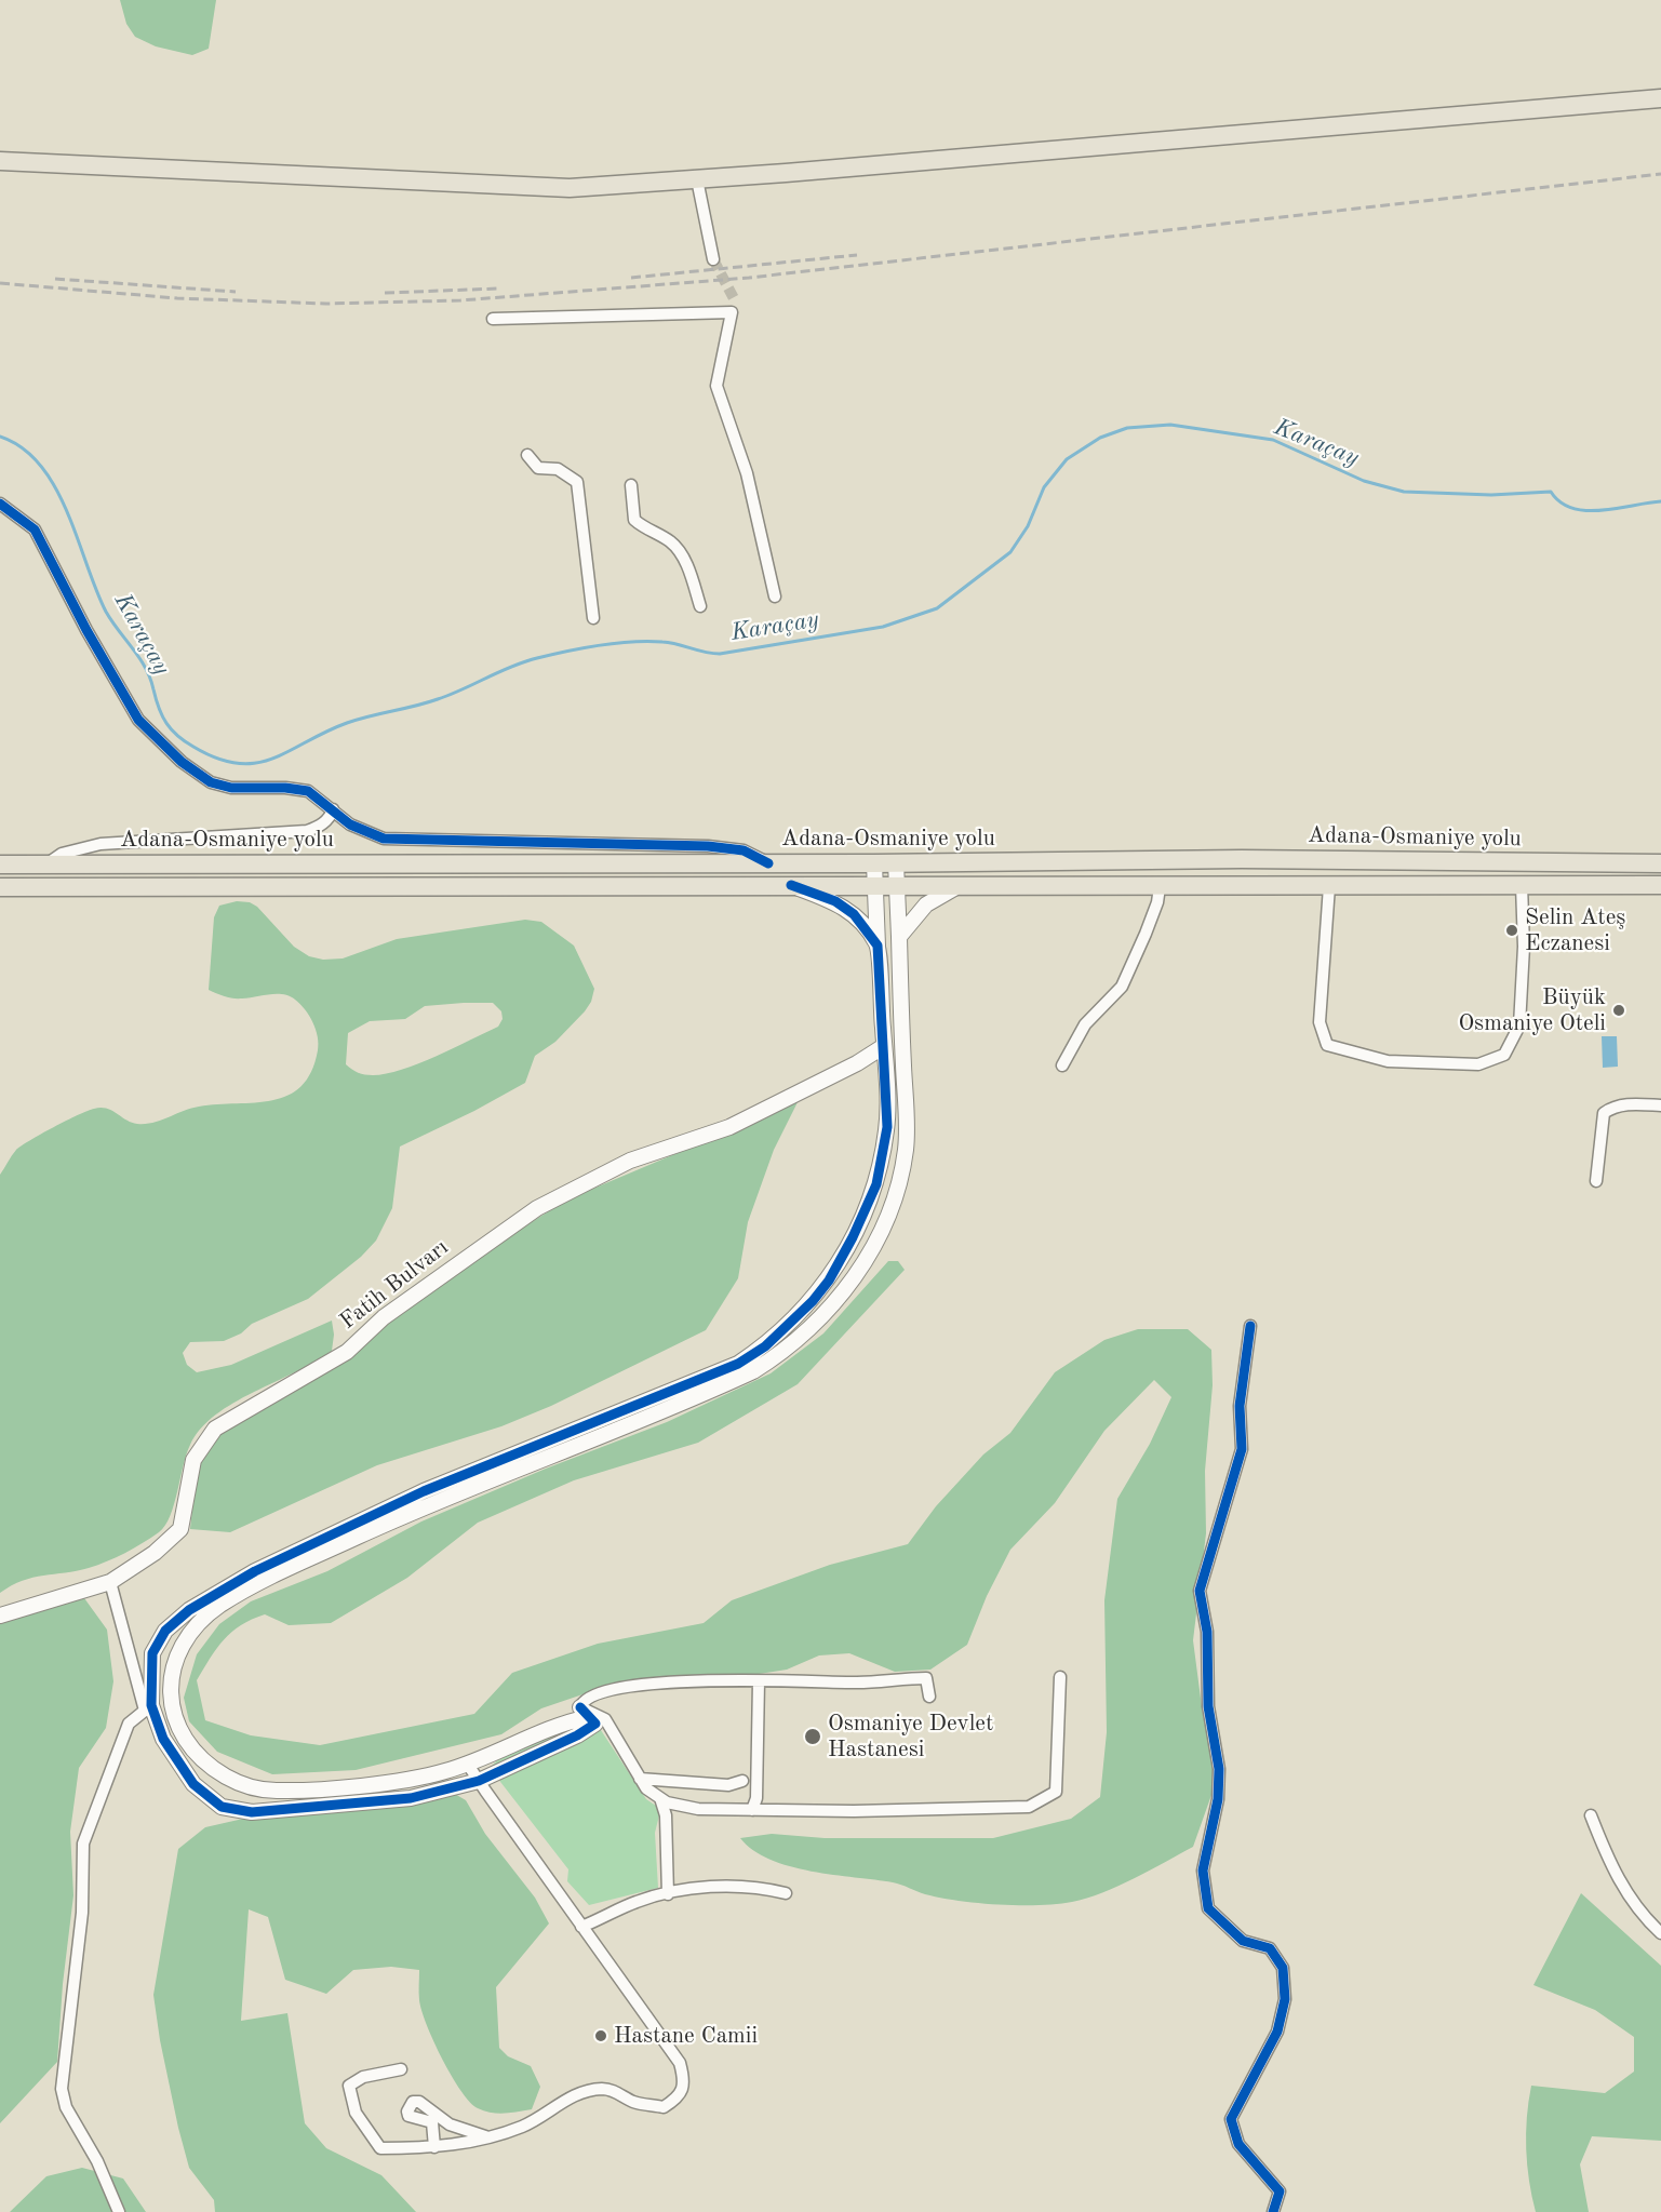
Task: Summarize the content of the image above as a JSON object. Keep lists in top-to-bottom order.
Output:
{
  "streets": {
    "highway": ["Adana-Osmaniye yolu"],
    "street": ["Fatih Bulvarı"]
  },
  "water": ["Karaçay"],
  "places": [
    "Selin Ateş Eczanesi",
    "Büyük Osmaniye Oteli",
    "Osmaniye Devlet Hastanesi",
    "Hastane Camii"
  ]
}
